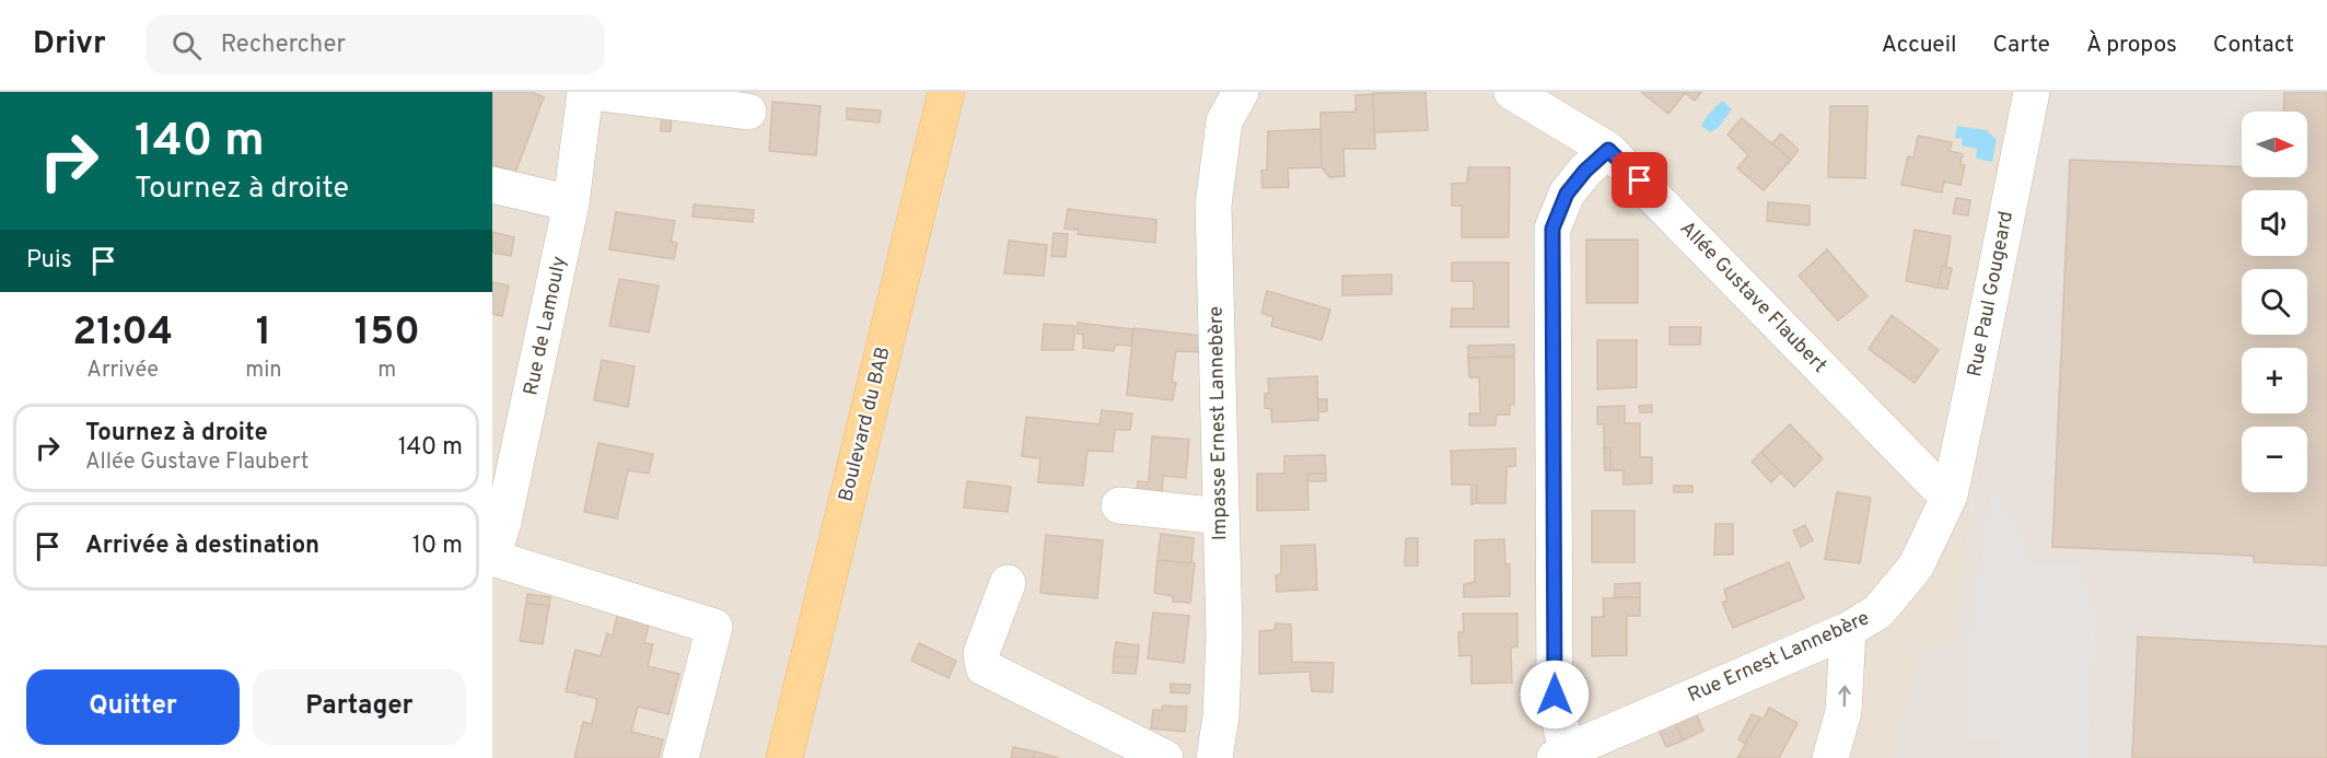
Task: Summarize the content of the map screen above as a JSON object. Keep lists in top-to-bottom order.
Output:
{
  "streets": {
    "main road": ["Boulevard du BAB"],
    "street": [
      "Rue Paul Gougeard",
      "Allée Gustave Flaubert",
      "Rue de Lamouly",
      "Impasse Ernest Lannebère",
      "Rue Ernest Lannebère"
    ]
  },
  "crossings": [
    ["Rue Paul Gougeard", "Allée Gustave Flaubert"],
    ["Rue Paul Gougeard", "Rue Ernest Lannebère"],
    ["Allée Gustave Flaubert", "Rue Ernest Lannebère"]
  ],
  "north": "right",
  "page": {
    "header": "Drivr",
    "search": "Rechercher",
    "nav": [
      "Accueil",
      "Carte",
      "À propos",
      "Contact"
    ],
    "turn": ["140 m", "Tournez à droite"],
    "map_buttons": ["+", "−"],
    "then": "Puis",
    "eta": [
      "21:04",
      "Arrivée",
      "1",
      "min",
      "150",
      "m"
    ],
    "list": [
      {
        "name": "Tournez à droite",
        "note": "Allée Gustave Flaubert",
        "value": "140 m"
      },
      {
        "name": "Arrivée à destination",
        "value": "10 m"
      }
    ],
    "buttons": ["Quitter", "Partager"]
  }
}
